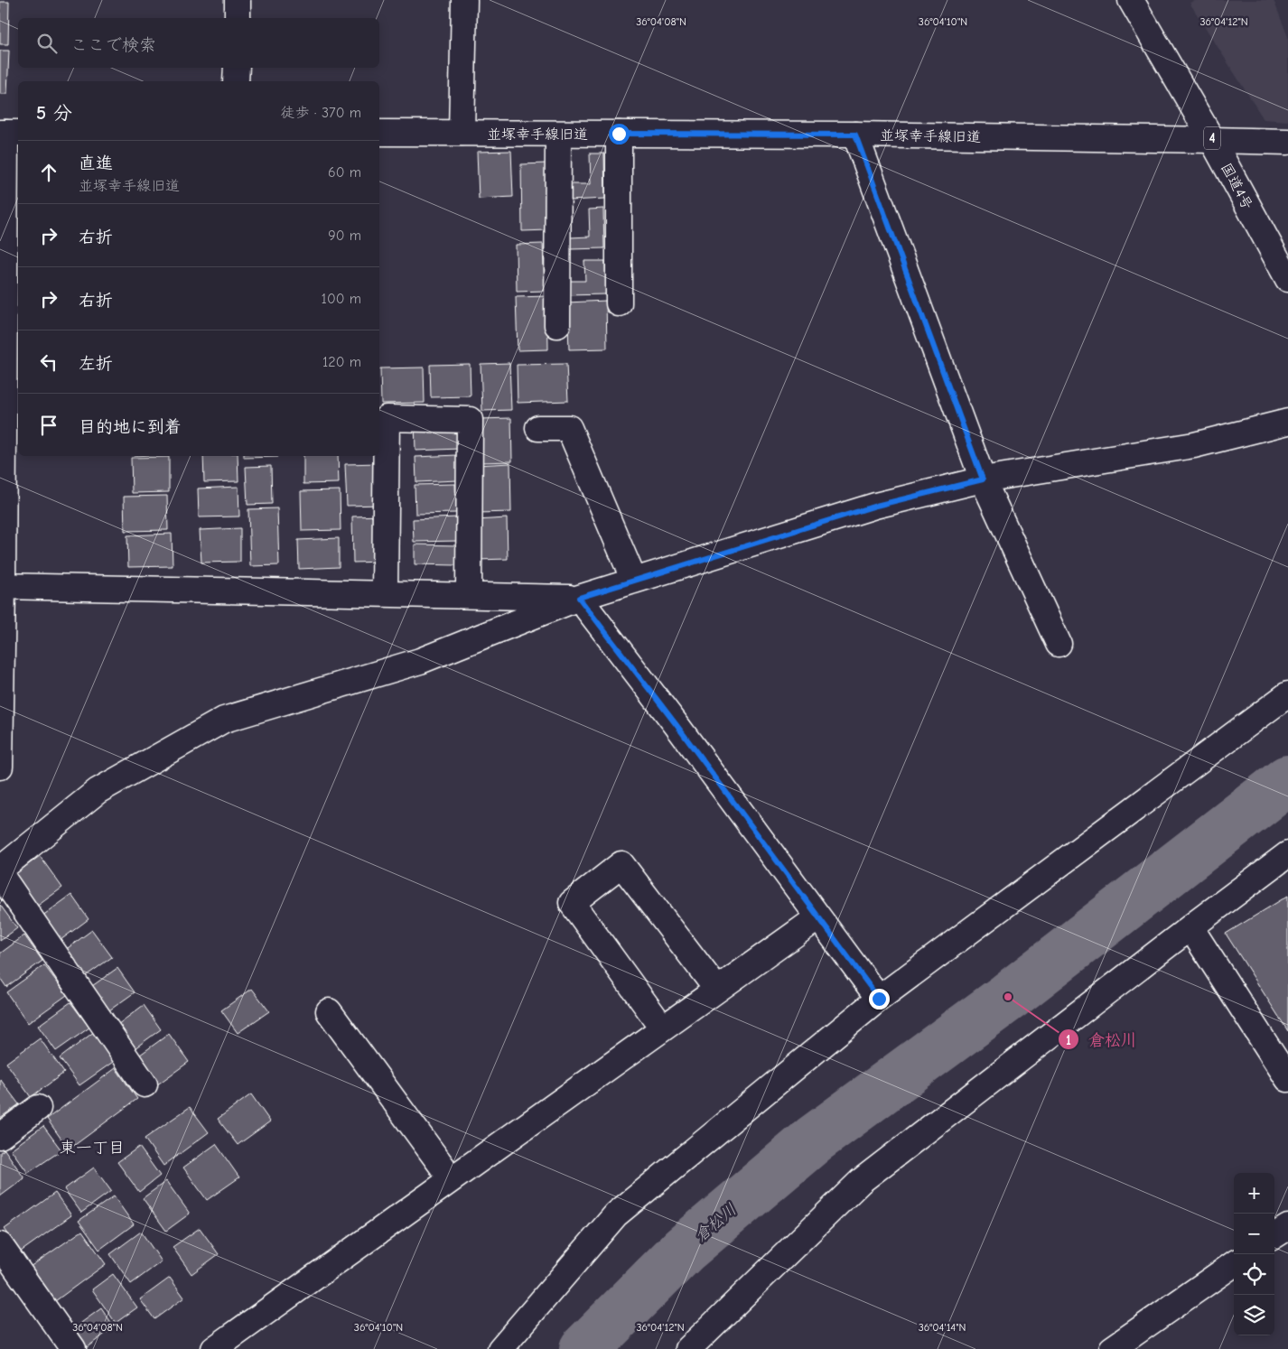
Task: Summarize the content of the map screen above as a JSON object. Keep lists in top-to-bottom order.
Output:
{
  "streets": {
    "main road": ["並塚幸手線旧道", "4", "国道4号"]
  },
  "crossings": [
    ["並塚幸手線旧道", "国道4号"]
  ],
  "districts": ["東一丁目"],
  "water": ["倉松川"],
  "places": ["倉松川"],
  "page": {
    "search": "ここで検索",
    "heading": ["5 分", "徒歩 · 370 m"],
    "list": [
      ["直進", "並塚幸手線旧道", "60 m"],
      ["右折", "90 m"],
      ["右折", "100 m"],
      ["左折", "120 m"],
      "目的地に到着"
    ],
    "map_buttons": ["+", "−"]
  },
  "coordinates": [
    "36°04'08\"N",
    "36°04'10\"N",
    "36°04'12\"N",
    "36°04'14\"N"
  ]
}
